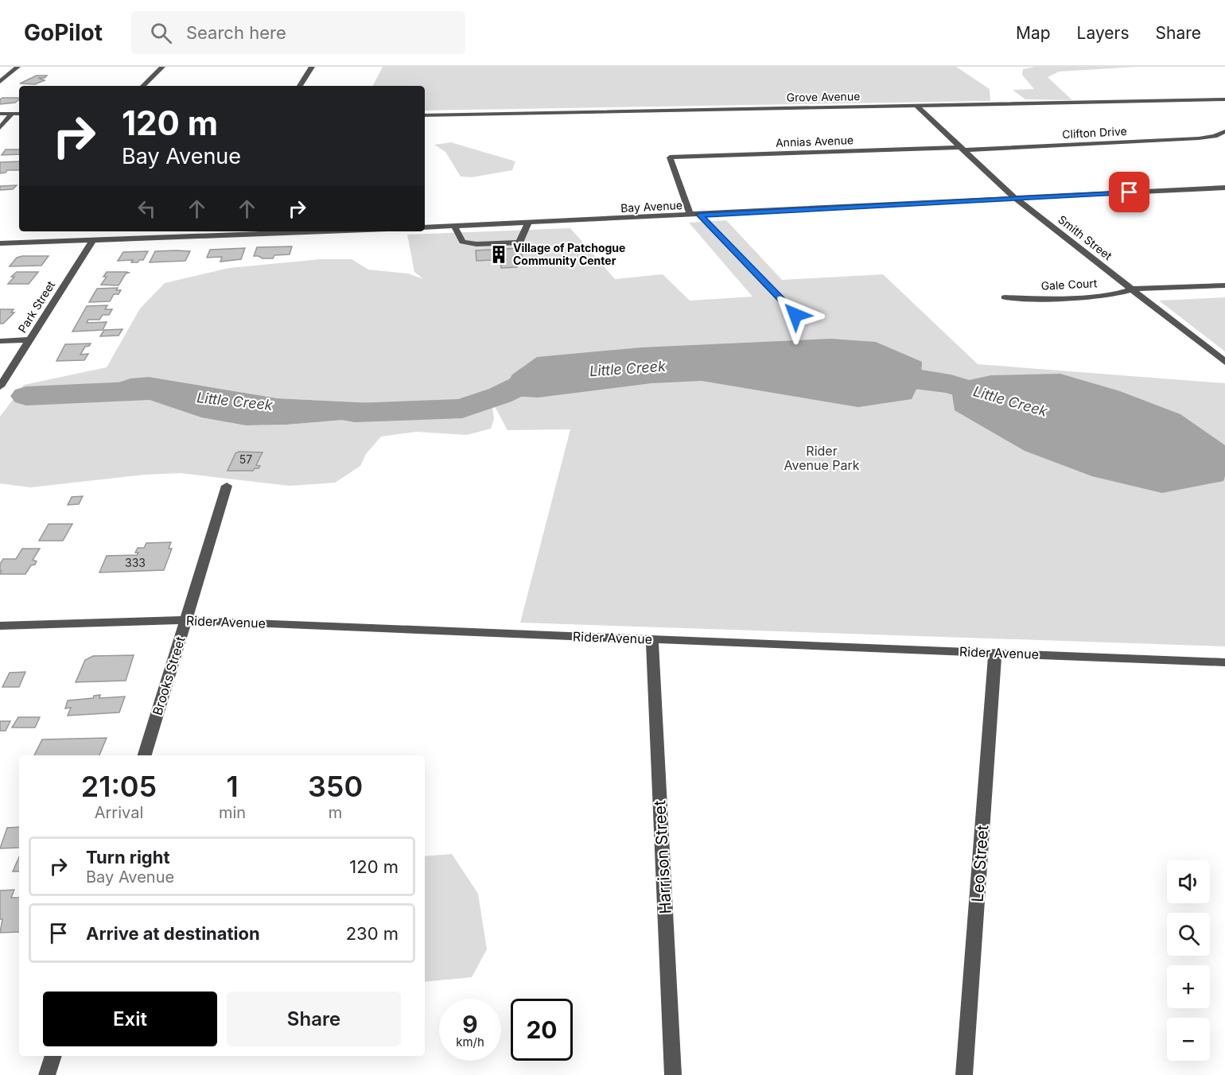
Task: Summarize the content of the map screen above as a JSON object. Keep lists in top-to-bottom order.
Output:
{
  "streets": {
    "street": [
      "Grove Avenue",
      "Clifton Drive",
      "Annias Avenue",
      "Bay Avenue",
      "Smith Street",
      "Gale Court",
      "Park Street",
      "Rider Avenue",
      "Brooks Street",
      "Harrison Street",
      "Leo Street"
    ]
  },
  "crossings": [
    ["Grove Avenue", "Smith Street"],
    ["Clifton Drive", "Annias Avenue"],
    ["Clifton Drive", "Smith Street"],
    ["Annias Avenue", "Bay Avenue"],
    ["Annias Avenue", "Smith Street"],
    ["Bay Avenue", "Smith Street"],
    ["Smith Street", "Gale Court"],
    ["Rider Avenue", "Brooks Street"],
    ["Rider Avenue", "Harrison Street"],
    ["Rider Avenue", "Leo Street"]
  ],
  "water": ["Little Creek"],
  "parks": ["Rider Avenue Park"],
  "places": {
    "building": ["Village of Patchogue Community Center"]
  },
  "house_numbers": ["57", "333"],
  "page": {
    "header": "GoPilot",
    "search": "Search here",
    "nav": ["Map", "Layers", "Share"],
    "turn": ["120 m", "Bay Avenue"],
    "eta": [
      "21:05",
      "Arrival",
      "1",
      "min",
      "350",
      "m"
    ],
    "list": [
      {
        "name": "Turn right",
        "note": "Bay Avenue",
        "value": "120 m"
      },
      {
        "name": "Arrive at destination",
        "value": "230 m"
      }
    ],
    "map_buttons": ["+", "−"],
    "buttons": ["Exit", "Share"],
    "speed": "9 km/h",
    "limit": "20"
  }
}
